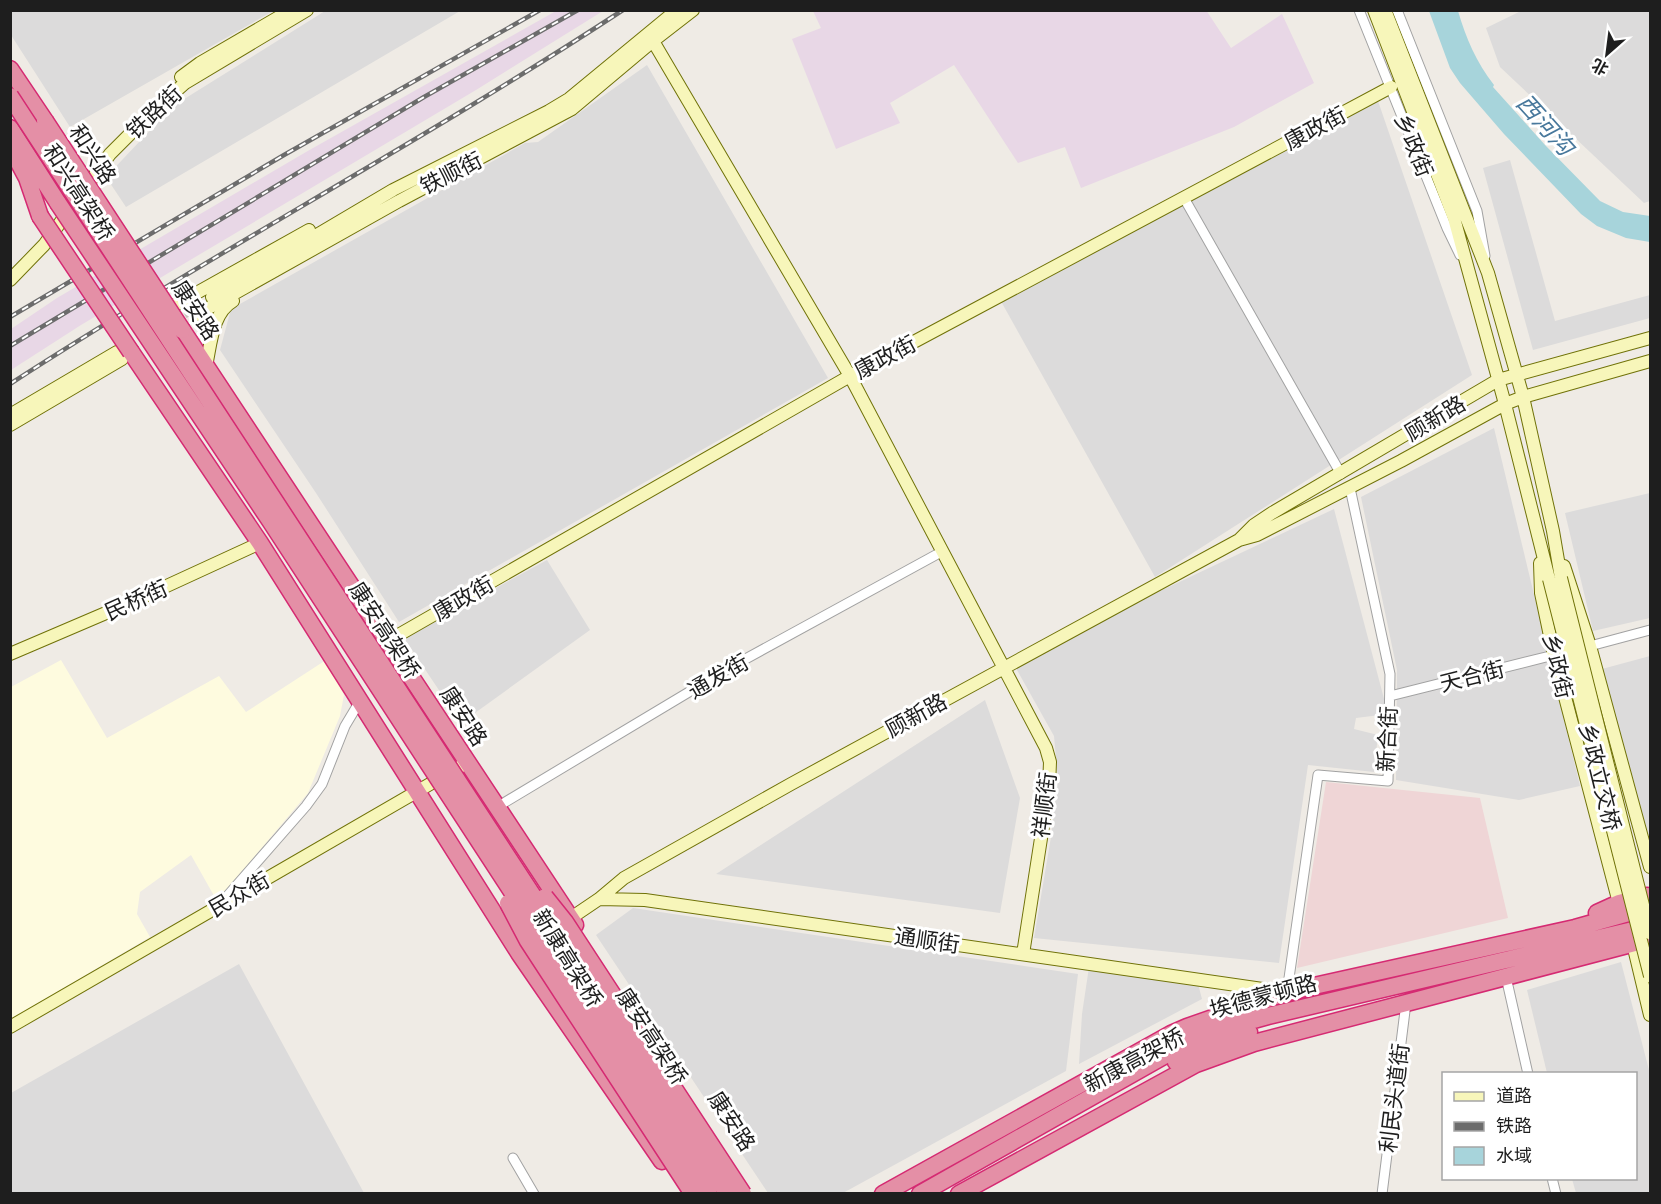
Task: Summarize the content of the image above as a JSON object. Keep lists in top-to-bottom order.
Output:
{
  "streets": {
    "highway": [
      "和兴路",
      "和兴高架桥",
      "康安路",
      "康安高架桥",
      "新康高架桥",
      "埃德蒙顿路"
    ],
    "main road": [
      "铁路街",
      "康政街",
      "乡政街",
      "铁顺街",
      "顾新路",
      "民桥街",
      "乡政立交桥",
      "祥顺街",
      "民众街",
      "通顺街"
    ],
    "street": [
      "通发街",
      "天合街",
      "新合街",
      "利民头道街"
    ]
  },
  "crossings": [
    ["康政街", "乡政街"],
    ["康政街", "康安路"],
    ["康政街", "祥顺街"],
    ["乡政街", "顾新路"],
    ["乡政街", "天合街"],
    ["乡政街", "乡政立交桥"],
    ["和兴路", "和兴高架桥"],
    ["和兴路", "康安路"],
    ["和兴路", "康安高架桥"],
    ["铁顺街", "祥顺街"],
    ["和兴高架桥", "康安路"],
    ["和兴高架桥", "康安高架桥"],
    ["康安路", "康安高架桥"],
    ["康安路", "通发街"],
    ["康安路", "民众街"],
    ["顾新路", "新合街"],
    ["顾新路", "祥顺街"],
    ["顾新路", "通顺街"],
    ["康安高架桥", "新康高架桥"],
    ["通发街", "祥顺街"],
    ["天合街", "新合街"],
    ["新合街", "通顺街"],
    ["新合街", "埃德蒙顿路"],
    ["祥顺街", "通顺街"],
    ["通顺街", "埃德蒙顿路"],
    ["新康高架桥", "埃德蒙顿路"],
    ["埃德蒙顿路", "利民头道街"]
  ],
  "water": ["西河沟"],
  "legend": ["道路", "铁路", "水域"],
  "north": "bottom left"
}
